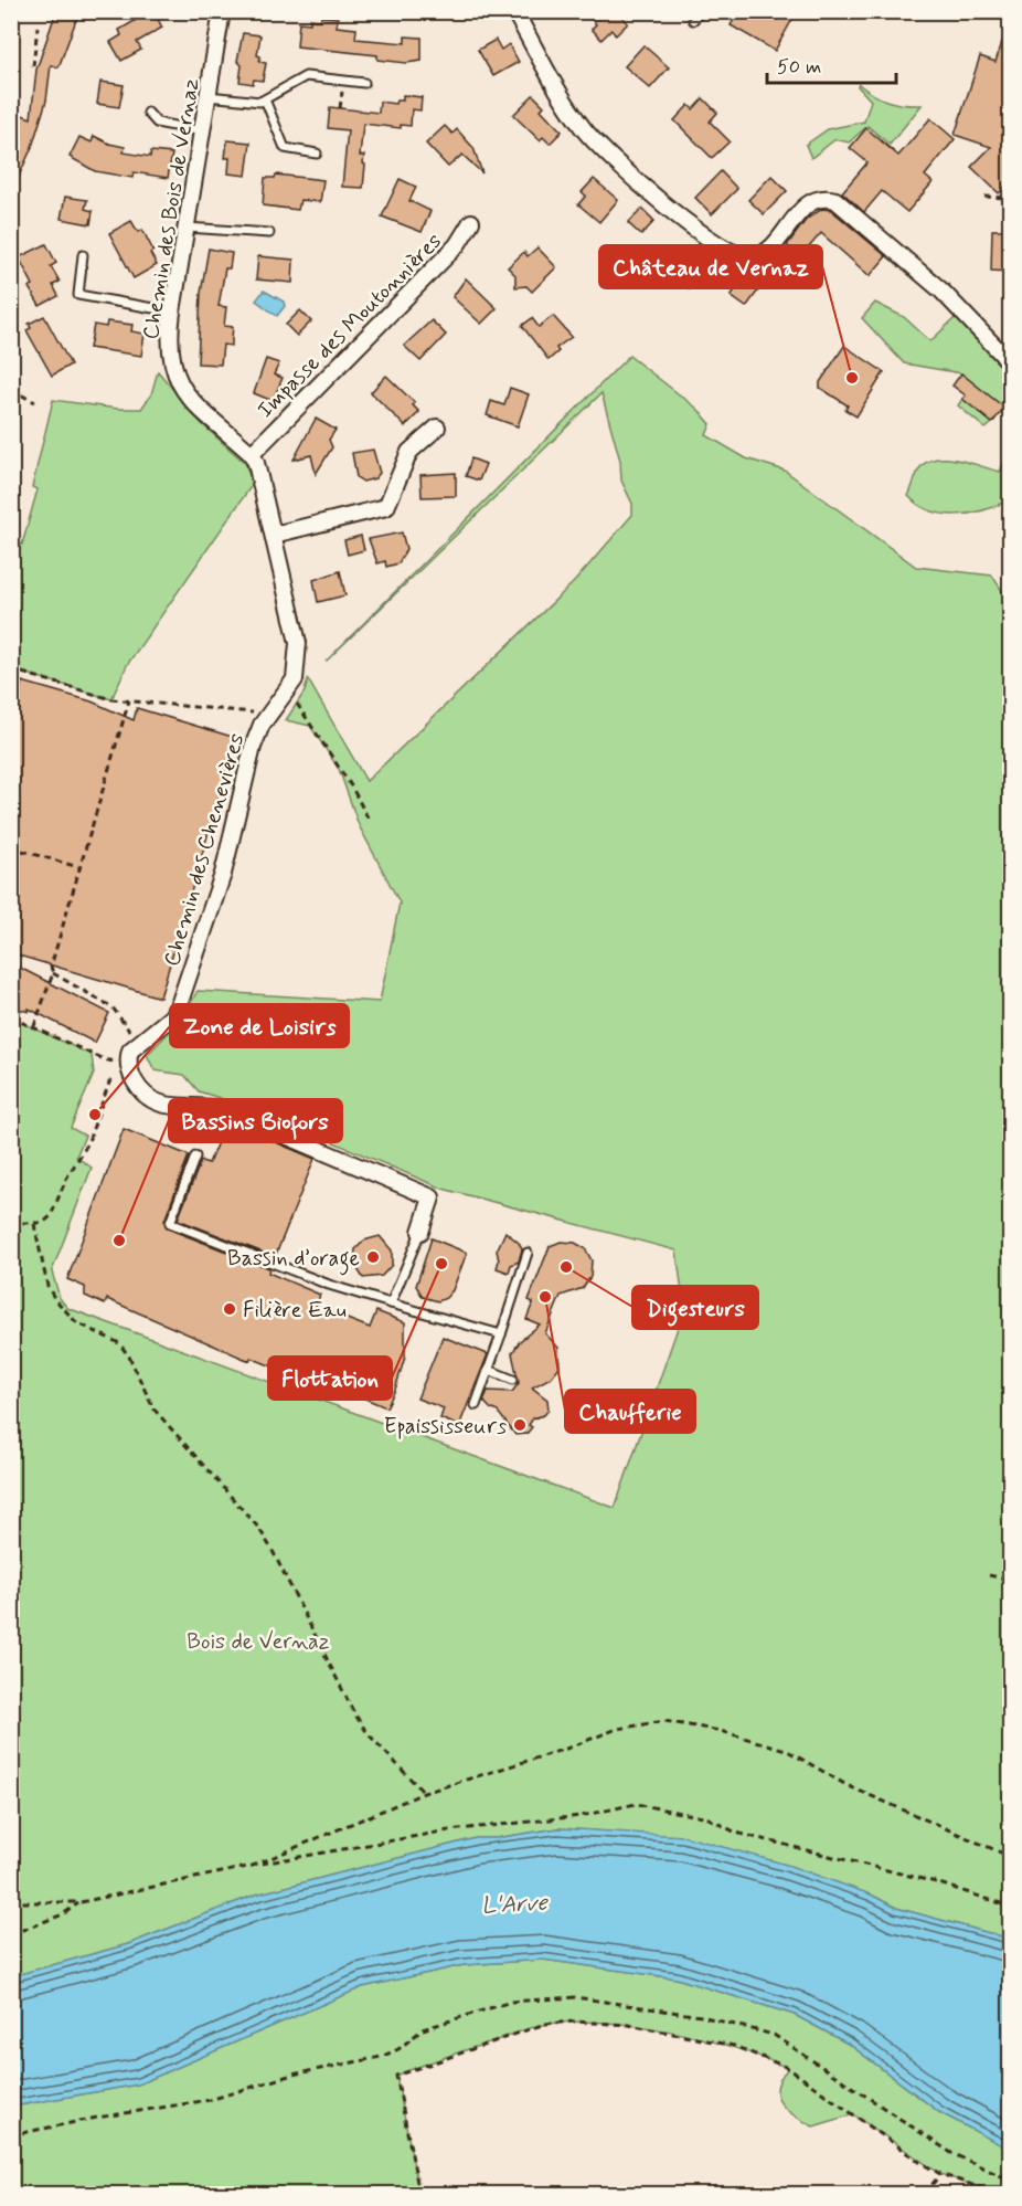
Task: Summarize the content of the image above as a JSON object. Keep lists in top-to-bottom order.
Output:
{
  "streets": {
    "street": ["Chemin des Bois de Vernaz", "Impasse des Moutonnières", "Chemin des Chenevières"]
  },
  "crossings": [
    ["Chemin des Bois de Vernaz", "Impasse des Moutonnières"],
    ["Chemin des Bois de Vernaz", "Chemin des Chenevières"]
  ],
  "water": ["L'Arve"],
  "parks": ["Bois de Vernaz"],
  "places": [
    "Château de Vernaz",
    "Zone de Loisirs",
    "Bassins Biofors",
    "Bassin d’orage",
    "Flottation",
    "Digesteurs",
    "Chaufferie",
    "Filière Eau",
    "Epaississeurs"
  ],
  "scale_bar": "50 m"
}
